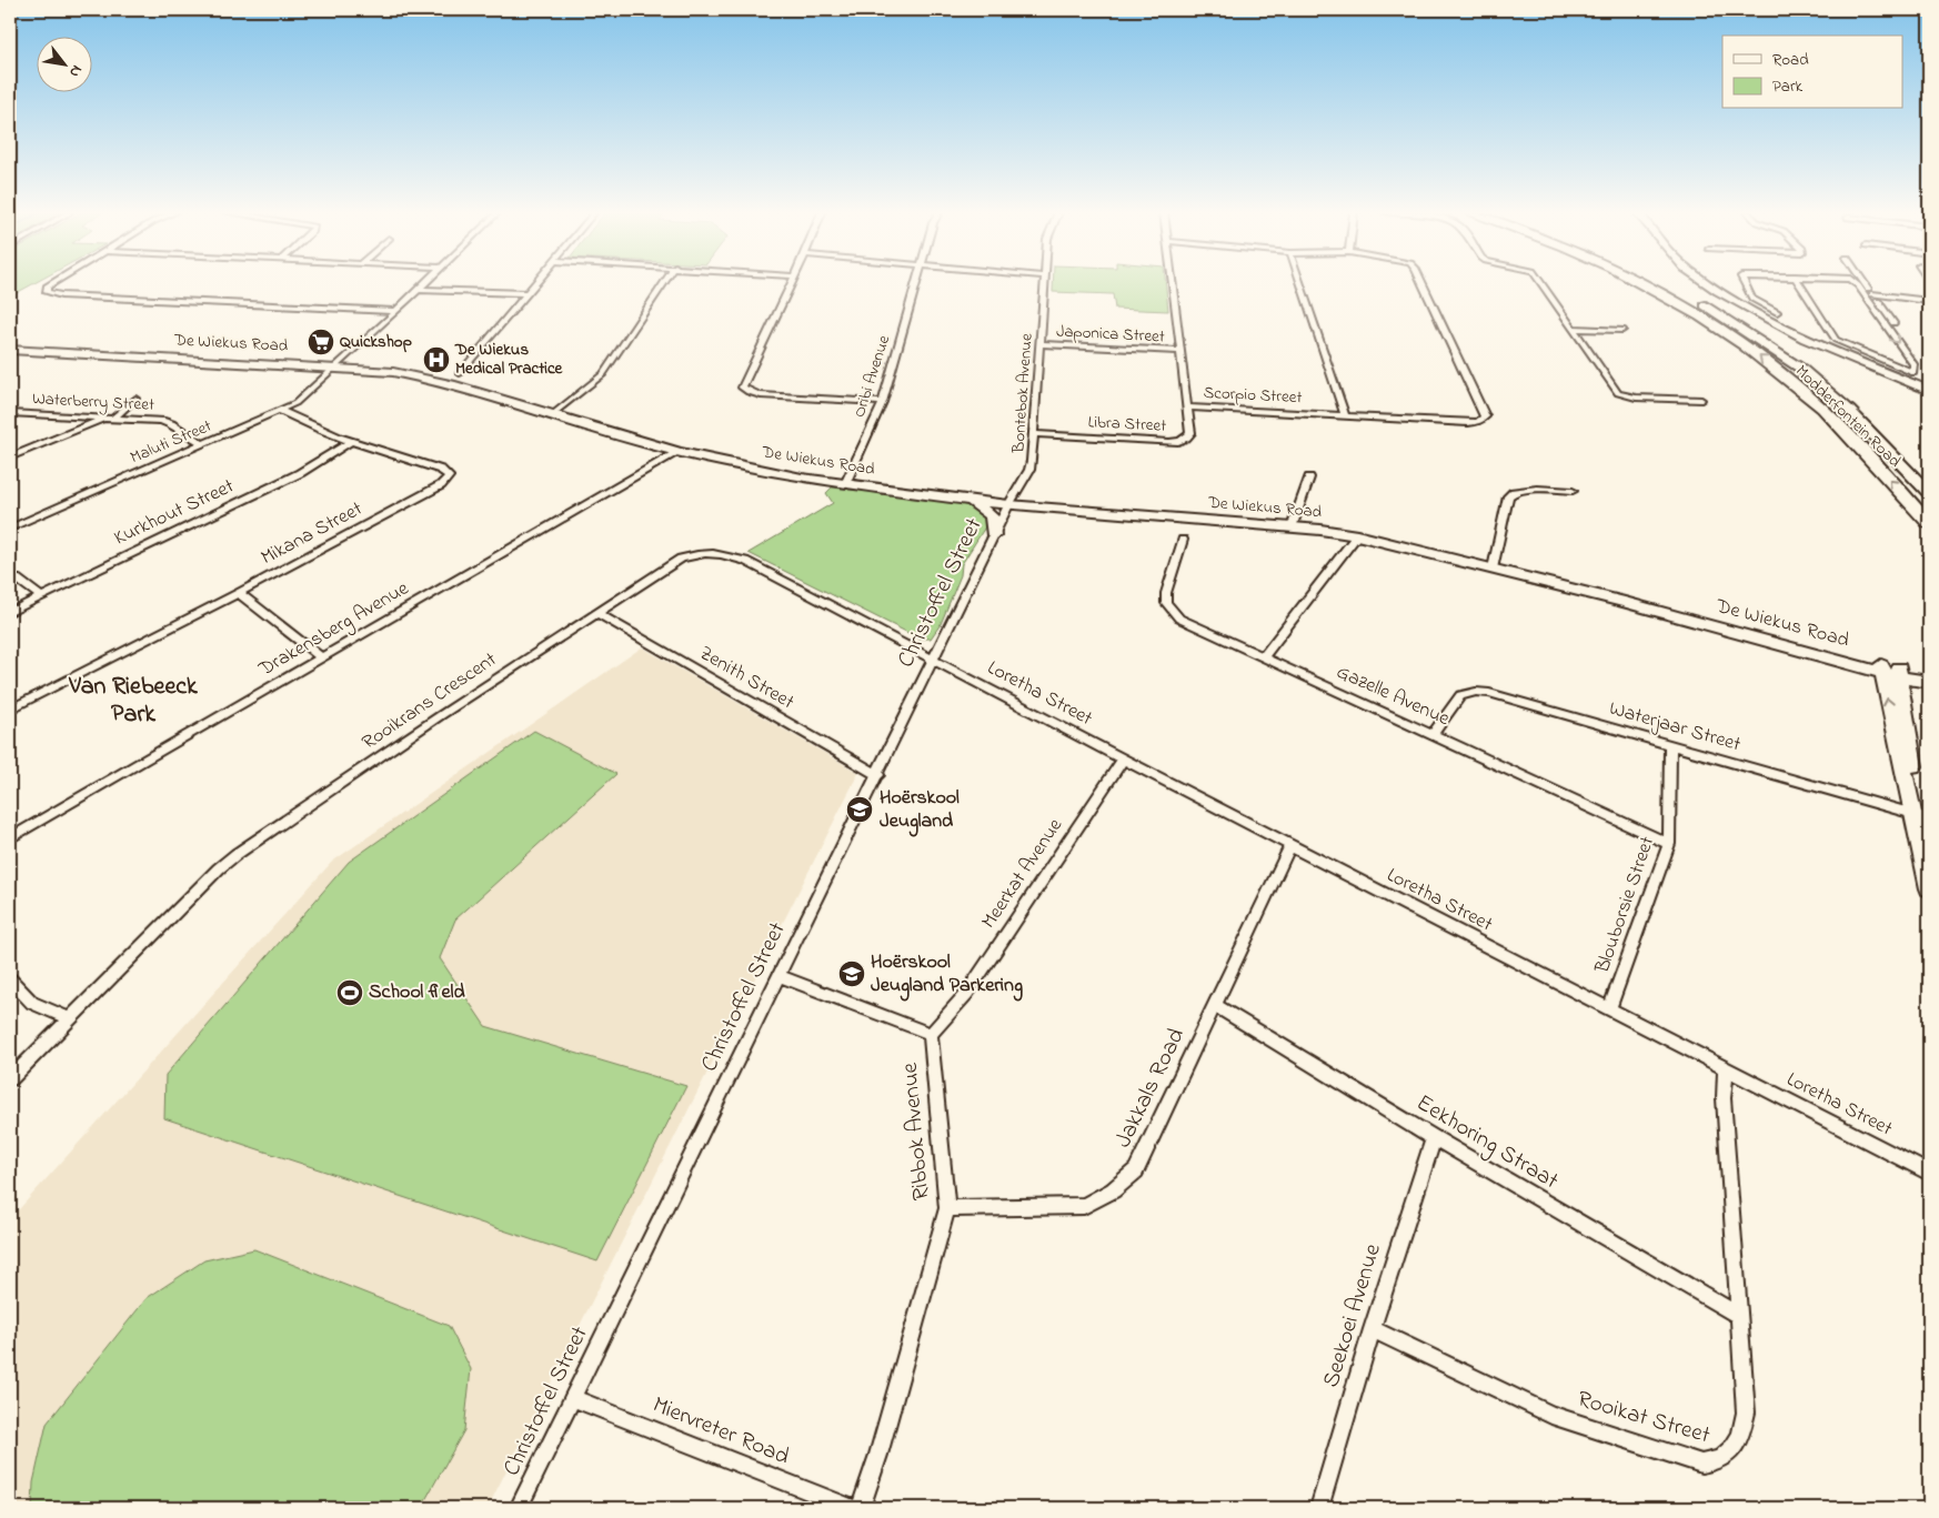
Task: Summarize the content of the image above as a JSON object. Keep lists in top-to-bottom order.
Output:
{
  "streets": {
    "main road": ["Modderfontein Road"],
    "street": [
      "Japonica Street",
      "De Wiekus Road",
      "Oribi Avenue",
      "Bontebok Avenue",
      "Scorpio Street",
      "Waterberry Street",
      "Libra Street",
      "Maluti Street",
      "Kurkhout Street",
      "Mikana Street",
      "Christoffel Street",
      "Drakensberg Avenue",
      "Zenith Street",
      "Loretha Street",
      "Gazelle Avenue",
      "Rooikrans Crescent",
      "Waterjaar Street",
      "Meerkat Avenue",
      "Blouborsie Street",
      "Jakkals Road",
      "Ribbok Avenue",
      "Eekhoring Straat",
      "Seekoei Avenue",
      "Rooikat Street",
      "Miervreter Road"
    ]
  },
  "crossings": [
    ["Japonica Street", "Bontebok Avenue"],
    ["Japonica Street", "Scorpio Street"],
    ["De Wiekus Road", "Oribi Avenue"],
    ["De Wiekus Road", "Bontebok Avenue"],
    ["De Wiekus Road", "Maluti Street"],
    ["De Wiekus Road", "Christoffel Street"],
    ["De Wiekus Road", "Drakensberg Avenue"],
    ["Bontebok Avenue", "Libra Street"],
    ["Bontebok Avenue", "Christoffel Street"],
    ["Scorpio Street", "Libra Street"],
    ["Waterberry Street", "Maluti Street"],
    ["Maluti Street", "Mikana Street"],
    ["Kurkhout Street", "Mikana Street"],
    ["Christoffel Street", "Zenith Street"],
    ["Christoffel Street", "Loretha Street"],
    ["Christoffel Street", "Rooikrans Crescent"],
    ["Christoffel Street", "Ribbok Avenue"],
    ["Christoffel Street", "Miervreter Road"],
    ["Zenith Street", "Rooikrans Crescent"],
    ["Loretha Street", "Rooikrans Crescent"],
    ["Loretha Street", "Meerkat Avenue"],
    ["Loretha Street", "Blouborsie Street"],
    ["Loretha Street", "Jakkals Road"],
    ["Loretha Street", "Rooikat Street"],
    ["Gazelle Avenue", "Waterjaar Street"],
    ["Gazelle Avenue", "Blouborsie Street"],
    ["Waterjaar Street", "Blouborsie Street"],
    ["Meerkat Avenue", "Ribbok Avenue"],
    ["Jakkals Road", "Ribbok Avenue"],
    ["Jakkals Road", "Eekhoring Straat"],
    ["Eekhoring Straat", "Seekoei Avenue"],
    ["Eekhoring Straat", "Rooikat Street"],
    ["Seekoei Avenue", "Rooikat Street"]
  ],
  "districts": ["Van Riebeeck Park"],
  "places": {
    "supermarket": ["Quickshop"],
    "hospital": ["De Wiekus Medical Practice"],
    "school or university": ["Hoërskool Jeugland", "Hoërskool Jeugland Parkering"],
    "sports": ["School field"]
  },
  "legend": ["Road", "Park"],
  "north": "bottom right"
}
